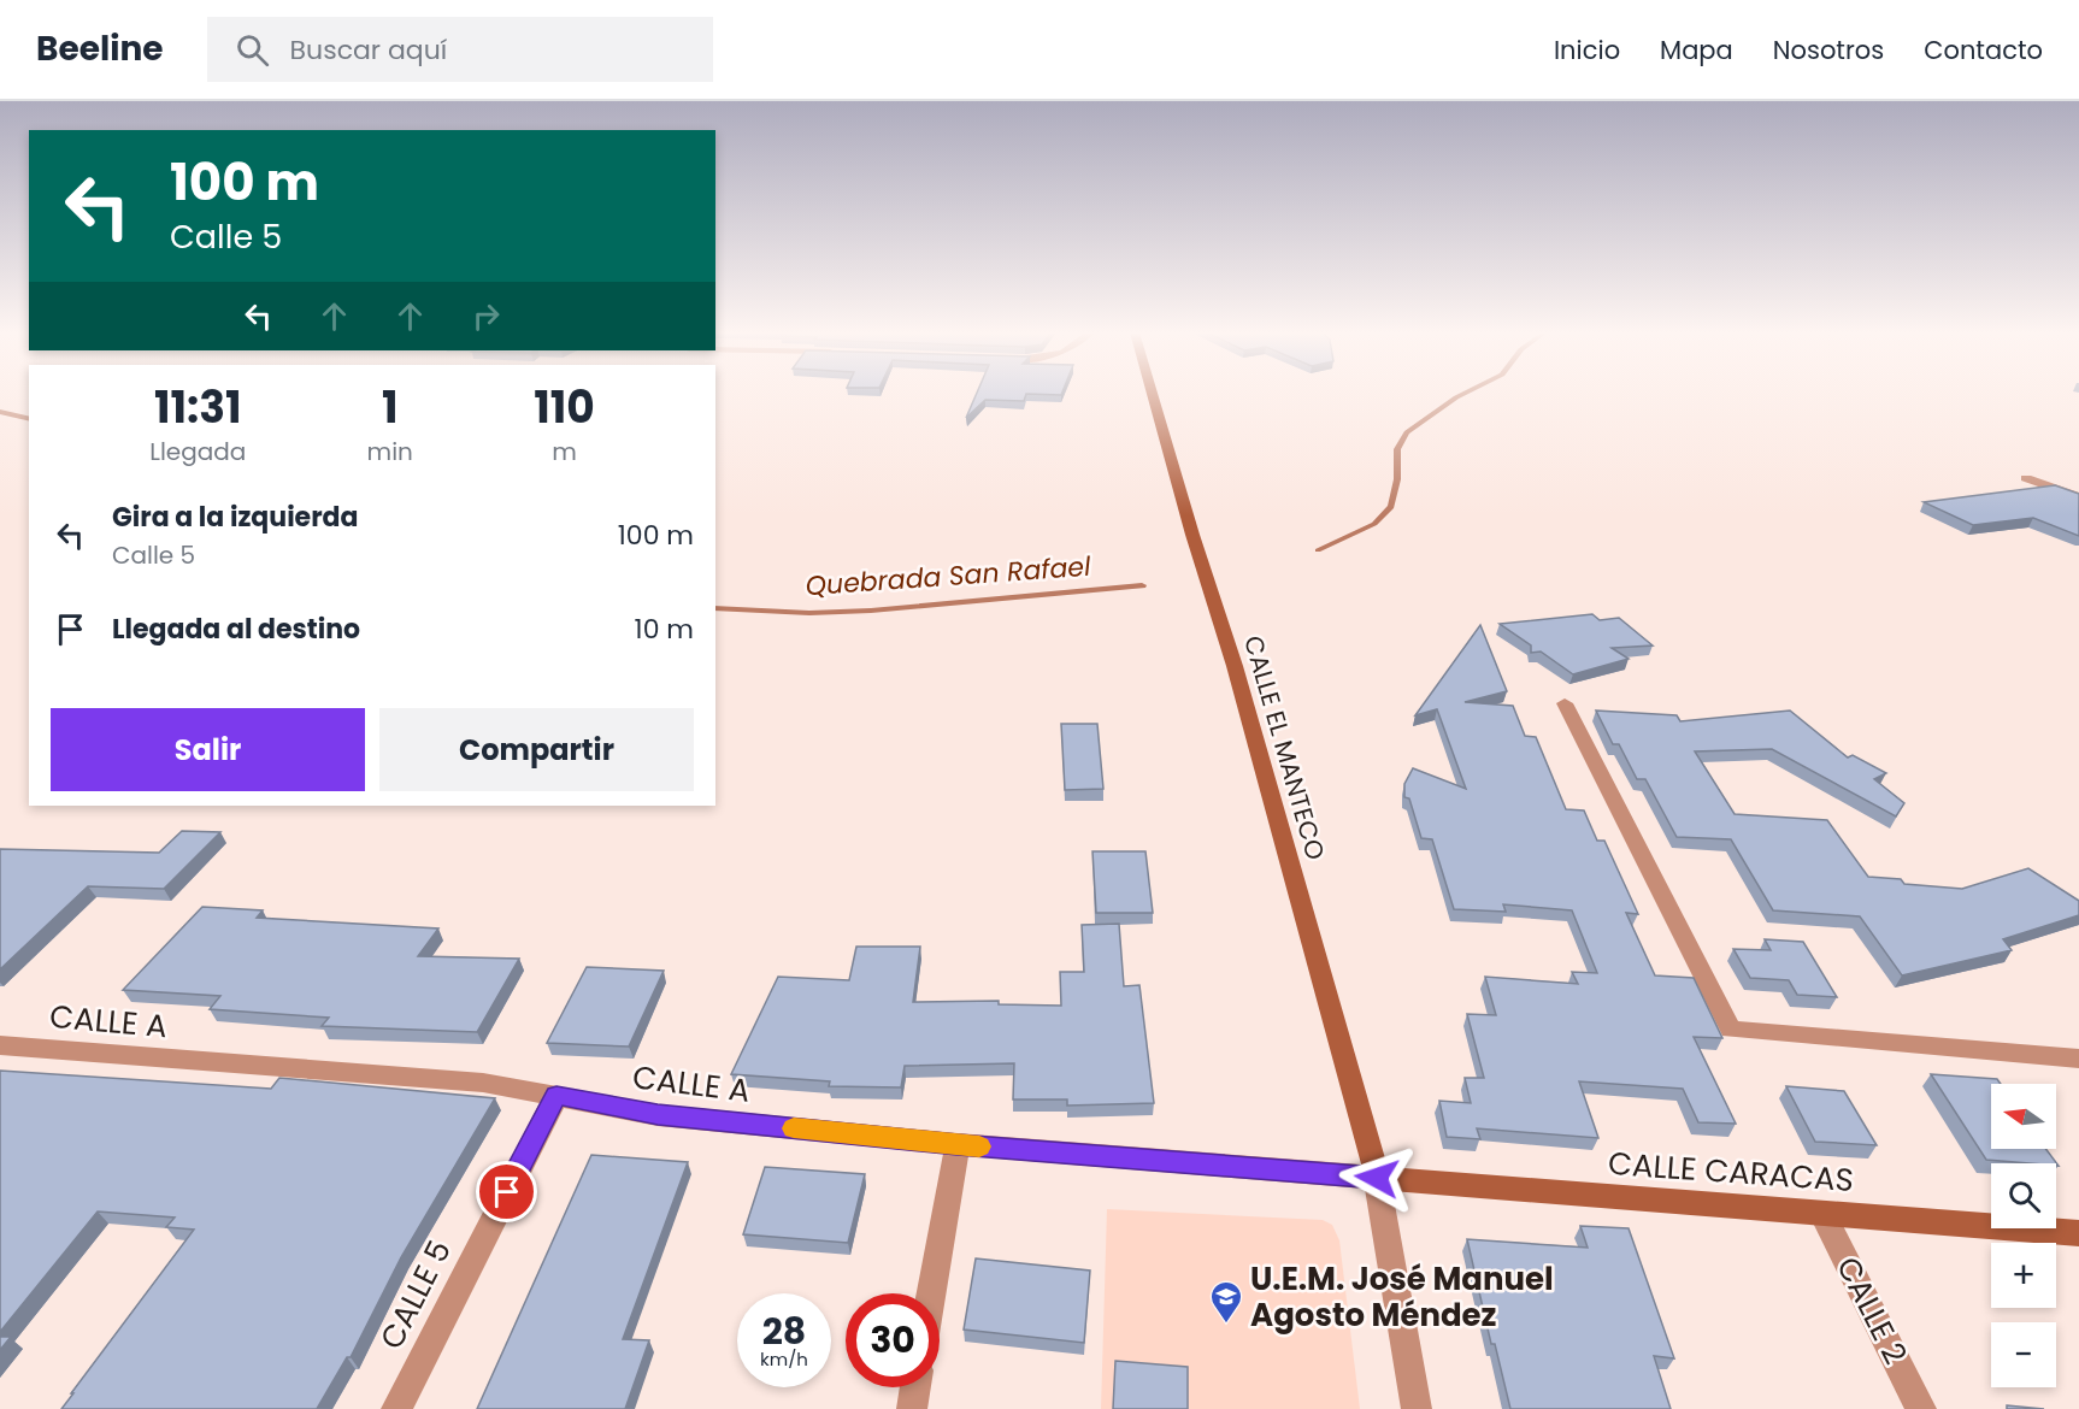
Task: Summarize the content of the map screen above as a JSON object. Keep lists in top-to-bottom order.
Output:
{
  "streets": {
    "street": [
      "CALLE EL MANTECO",
      "CALLE A",
      "CALLE CARACAS",
      "CALLE 5",
      "CALLE 2"
    ]
  },
  "crossings": [
    ["CALLE EL MANTECO", "CALLE A"],
    ["CALLE EL MANTECO", "CALLE CARACAS"],
    ["CALLE A", "CALLE CARACAS"],
    ["CALLE A", "CALLE 5"],
    ["CALLE CARACAS", "CALLE 2"]
  ],
  "water": ["Quebrada San Rafael"],
  "places": {
    "school or university": ["U.E.M. José Manuel Agosto Méndez"]
  },
  "north": "left",
  "page": {
    "header": "Beeline",
    "search": "Buscar aquí",
    "nav": [
      "Inicio",
      "Mapa",
      "Nosotros",
      "Contacto"
    ],
    "turn": ["100 m", "Calle 5"],
    "eta": [
      "11:31",
      "Llegada",
      "1",
      "min",
      "110",
      "m"
    ],
    "list": [
      {
        "name": "Gira a la izquierda",
        "note": "Calle 5",
        "value": "100 m"
      },
      {
        "name": "Llegada al destino",
        "value": "10 m"
      }
    ],
    "buttons": ["Salir", "Compartir"],
    "map_buttons": ["+", "−"],
    "speed": "28 km/h",
    "limit": "30"
  }
}
